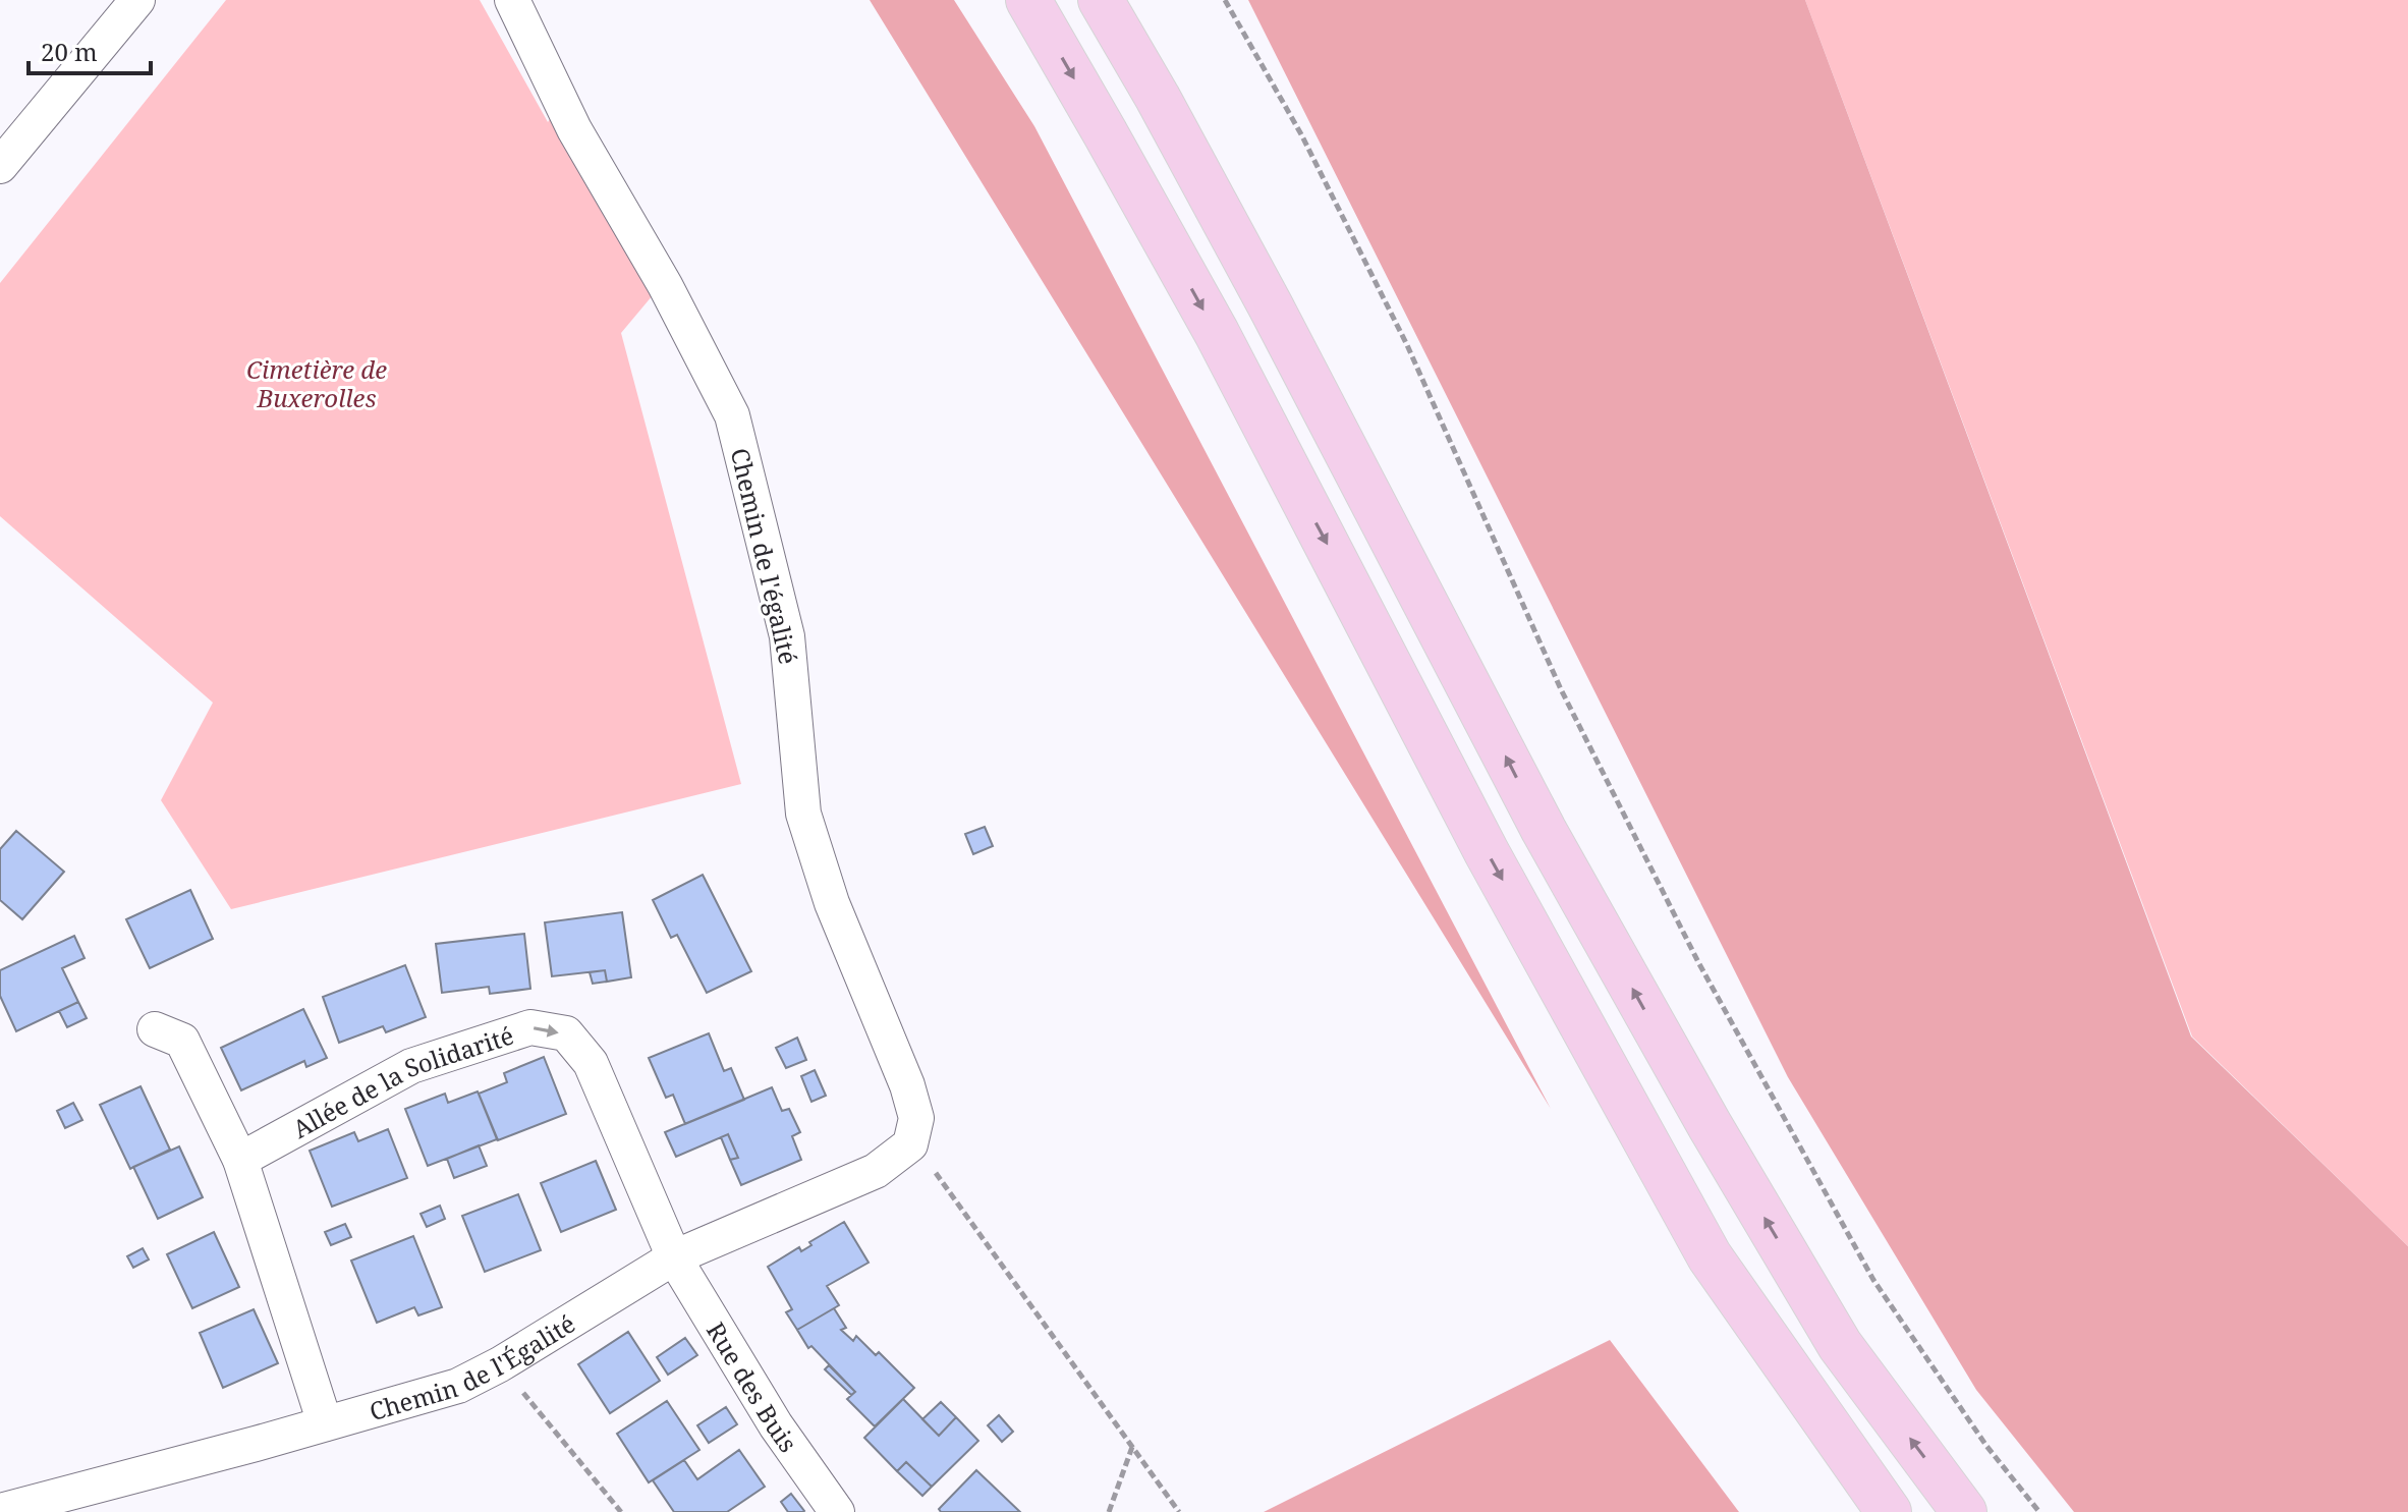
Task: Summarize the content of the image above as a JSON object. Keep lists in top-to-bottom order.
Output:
{
  "streets": {
    "street": [
      "Chemin de l'égalité",
      "Allée de la Solidarité",
      "Chemin de l'Égalité",
      "Rue des Buis"
    ]
  },
  "crossings": [
    ["Chemin de l'égalité", "Chemin de l'Égalité"],
    ["Allée de la Solidarité", "Chemin de l'Égalité"],
    ["Allée de la Solidarité", "Rue des Buis"],
    ["Chemin de l'Égalité", "Rue des Buis"]
  ],
  "parks": ["Cimetière de Buxerolles"],
  "scale_bar": "20 m"
}
